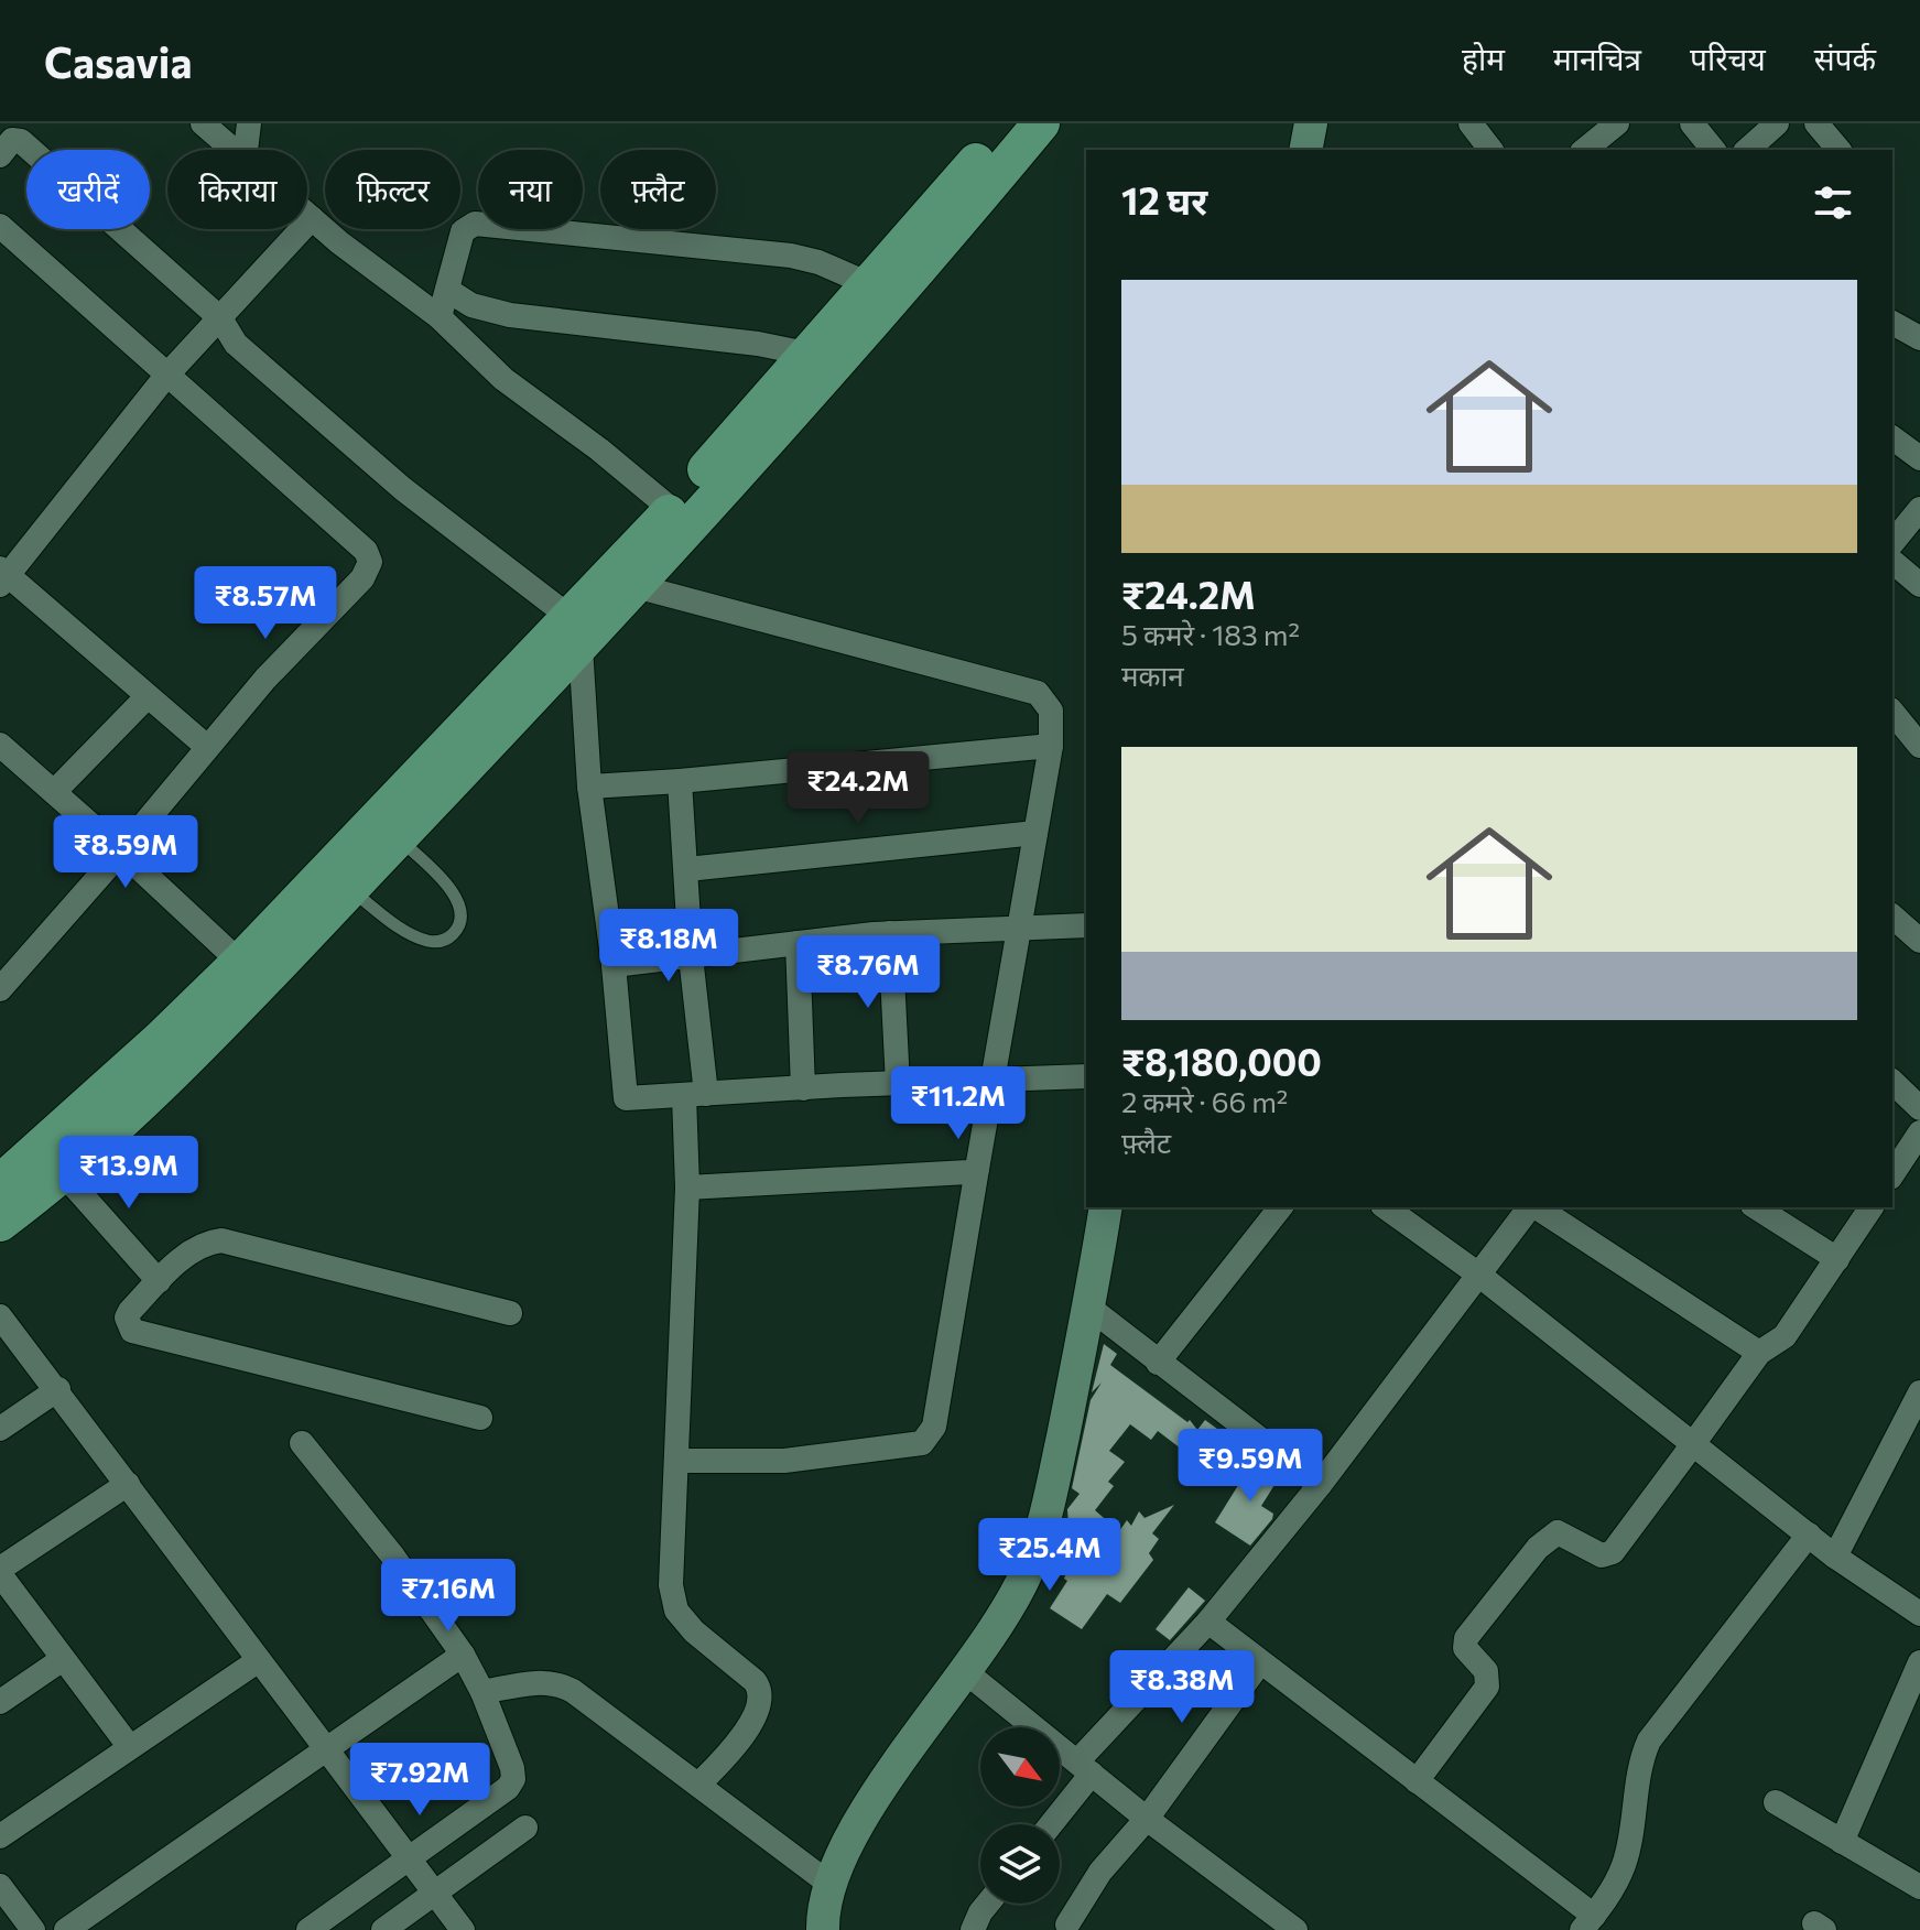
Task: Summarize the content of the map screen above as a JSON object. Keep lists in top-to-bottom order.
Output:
{
  "north": "bottom right",
  "page": {
    "header": "Casavia",
    "nav": [
      "होम",
      "मानचित्र",
      "परिचय",
      "संपर्क"
    ],
    "chip": [
      "खरीदें",
      "किराया",
      "फ़िल्टर",
      "नया",
      "फ़्लैट"
    ],
    "heading": "12 घर",
    "list": [
      {
        "name": "₹24.2M",
        "note": "5 कमरे · 183 m² · मकान"
      },
      {
        "name": "₹8,180,000",
        "note": "2 कमरे · 66 m² · फ़्लैट"
      }
    ],
    "price": [
      "₹8.57M",
      "₹24.2M",
      "₹8.59M",
      "₹8.18M",
      "₹8.76M",
      "₹11.2M",
      "₹13.9M",
      "₹9.59M",
      "₹25.4M",
      "₹7.16M",
      "₹8.38M",
      "₹7.92M"
    ]
  }
}
